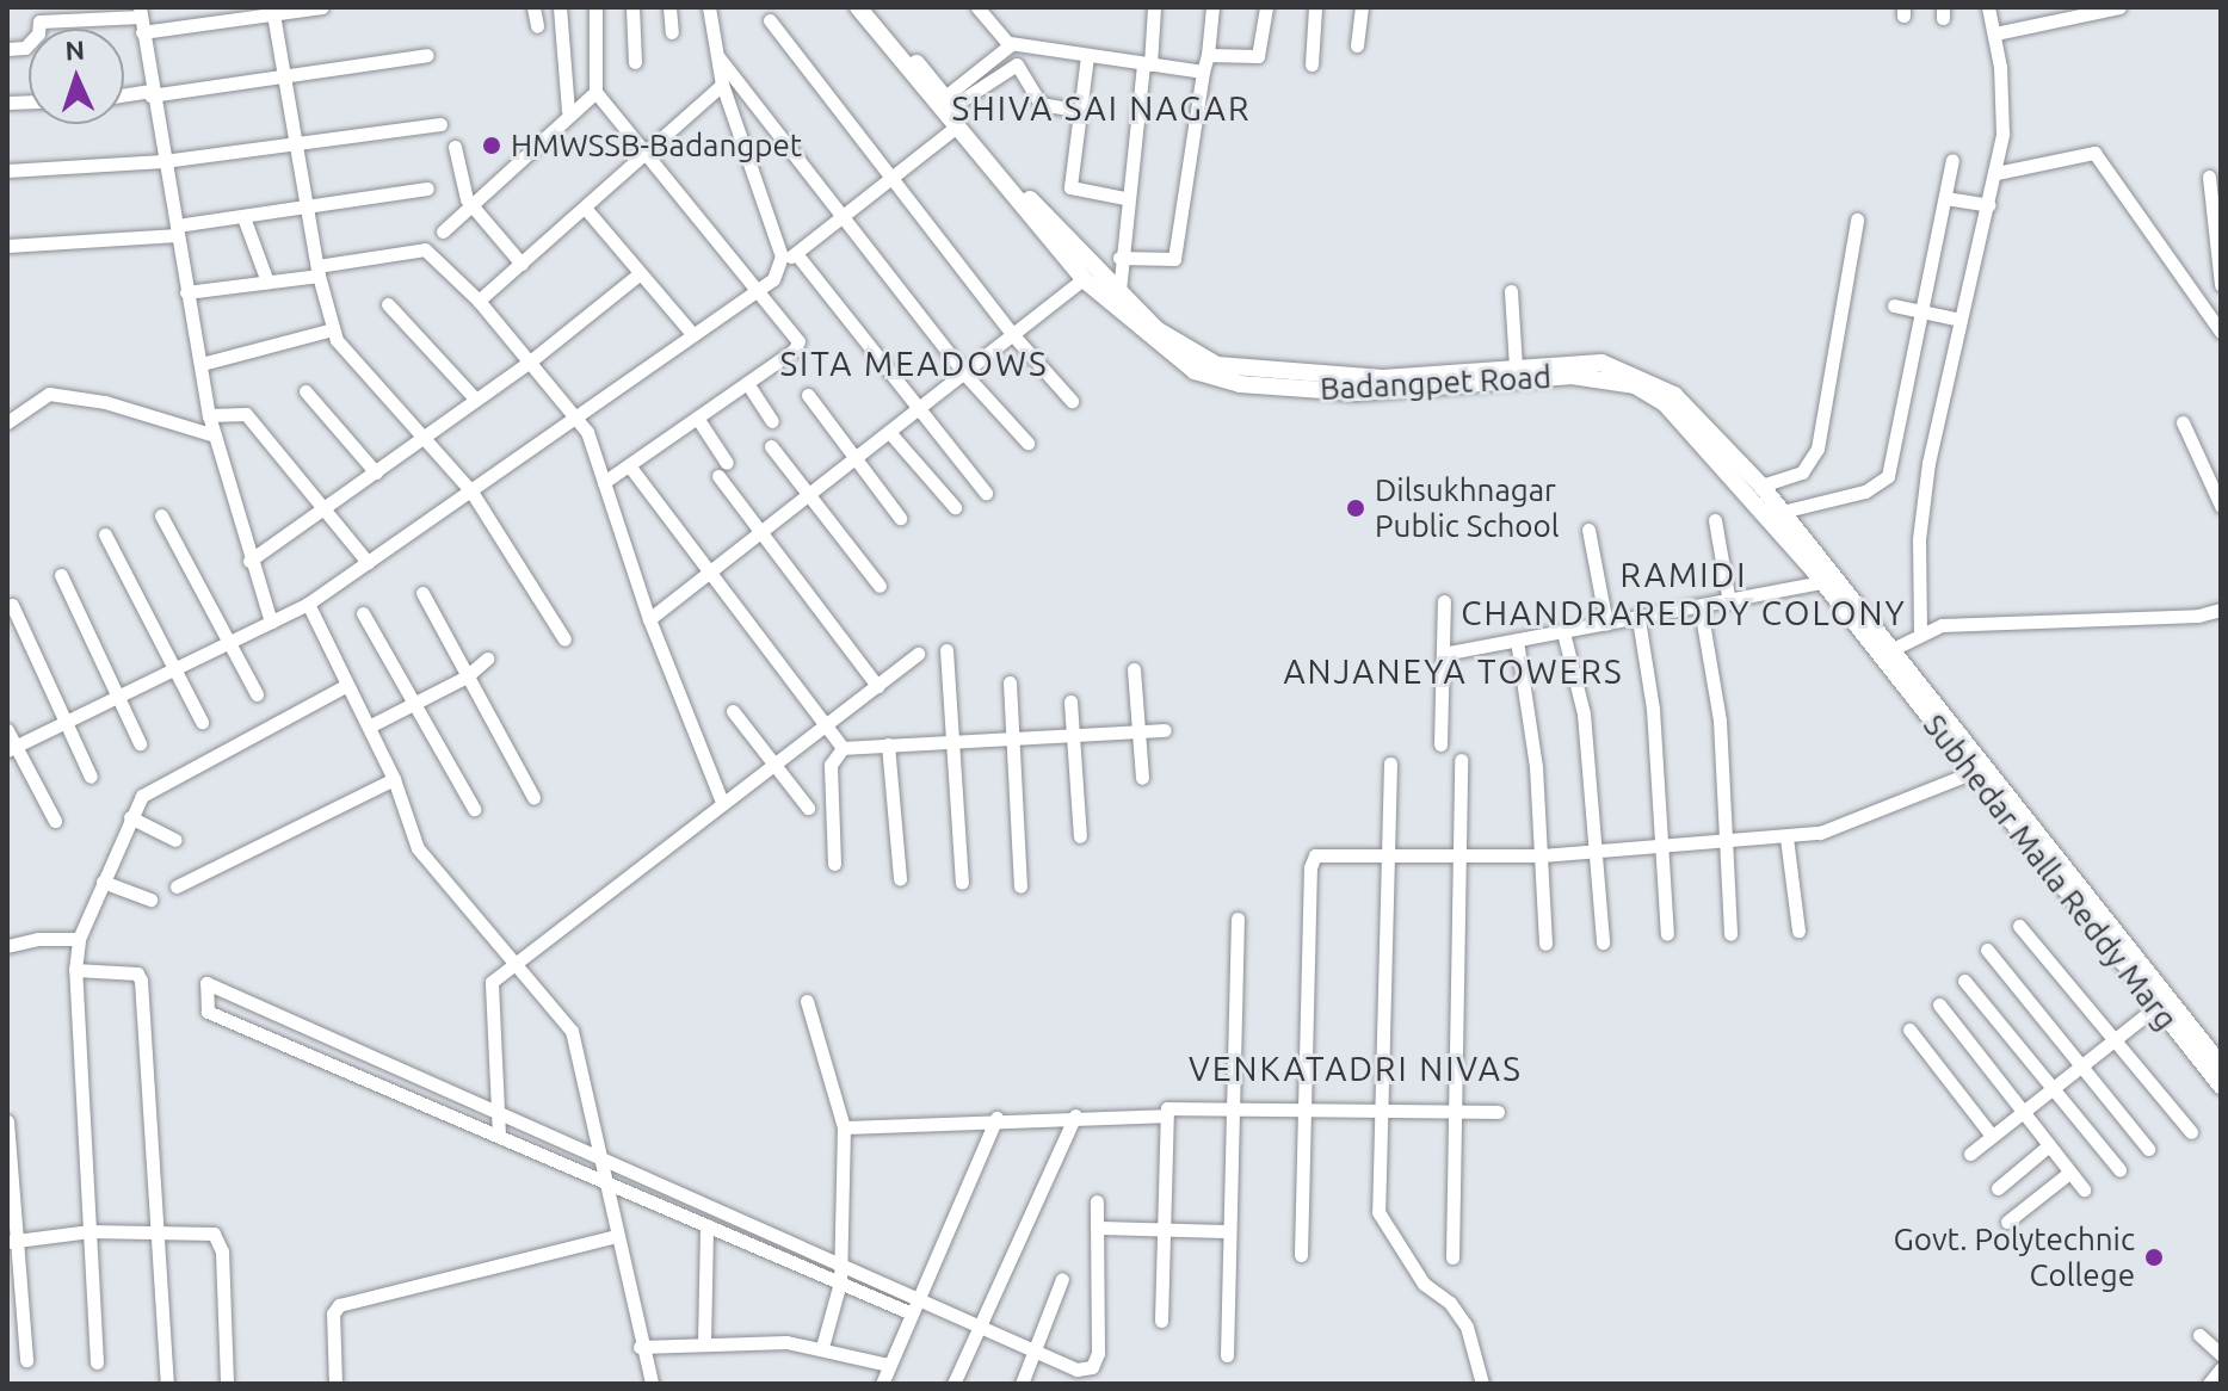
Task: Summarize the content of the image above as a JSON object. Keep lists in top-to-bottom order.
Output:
{
  "streets": {
    "main road": ["Badangpet Road", "Subhedar Malla Reddy Marg"]
  },
  "crossings": [
    ["Badangpet Road", "Subhedar Malla Reddy Marg"]
  ],
  "districts": [
    "SHIVA SAI NAGAR",
    "SITA MEADOWS",
    "RAMIDI CHANDRAREDDY COLONY",
    "ANJANEYA TOWERS",
    "VENKATADRI NIVAS"
  ],
  "places": ["HMWSSB-Badangpet", "Dilsukhnagar Public School", "Govt. Polytechnic College"],
  "north": "top"
}
